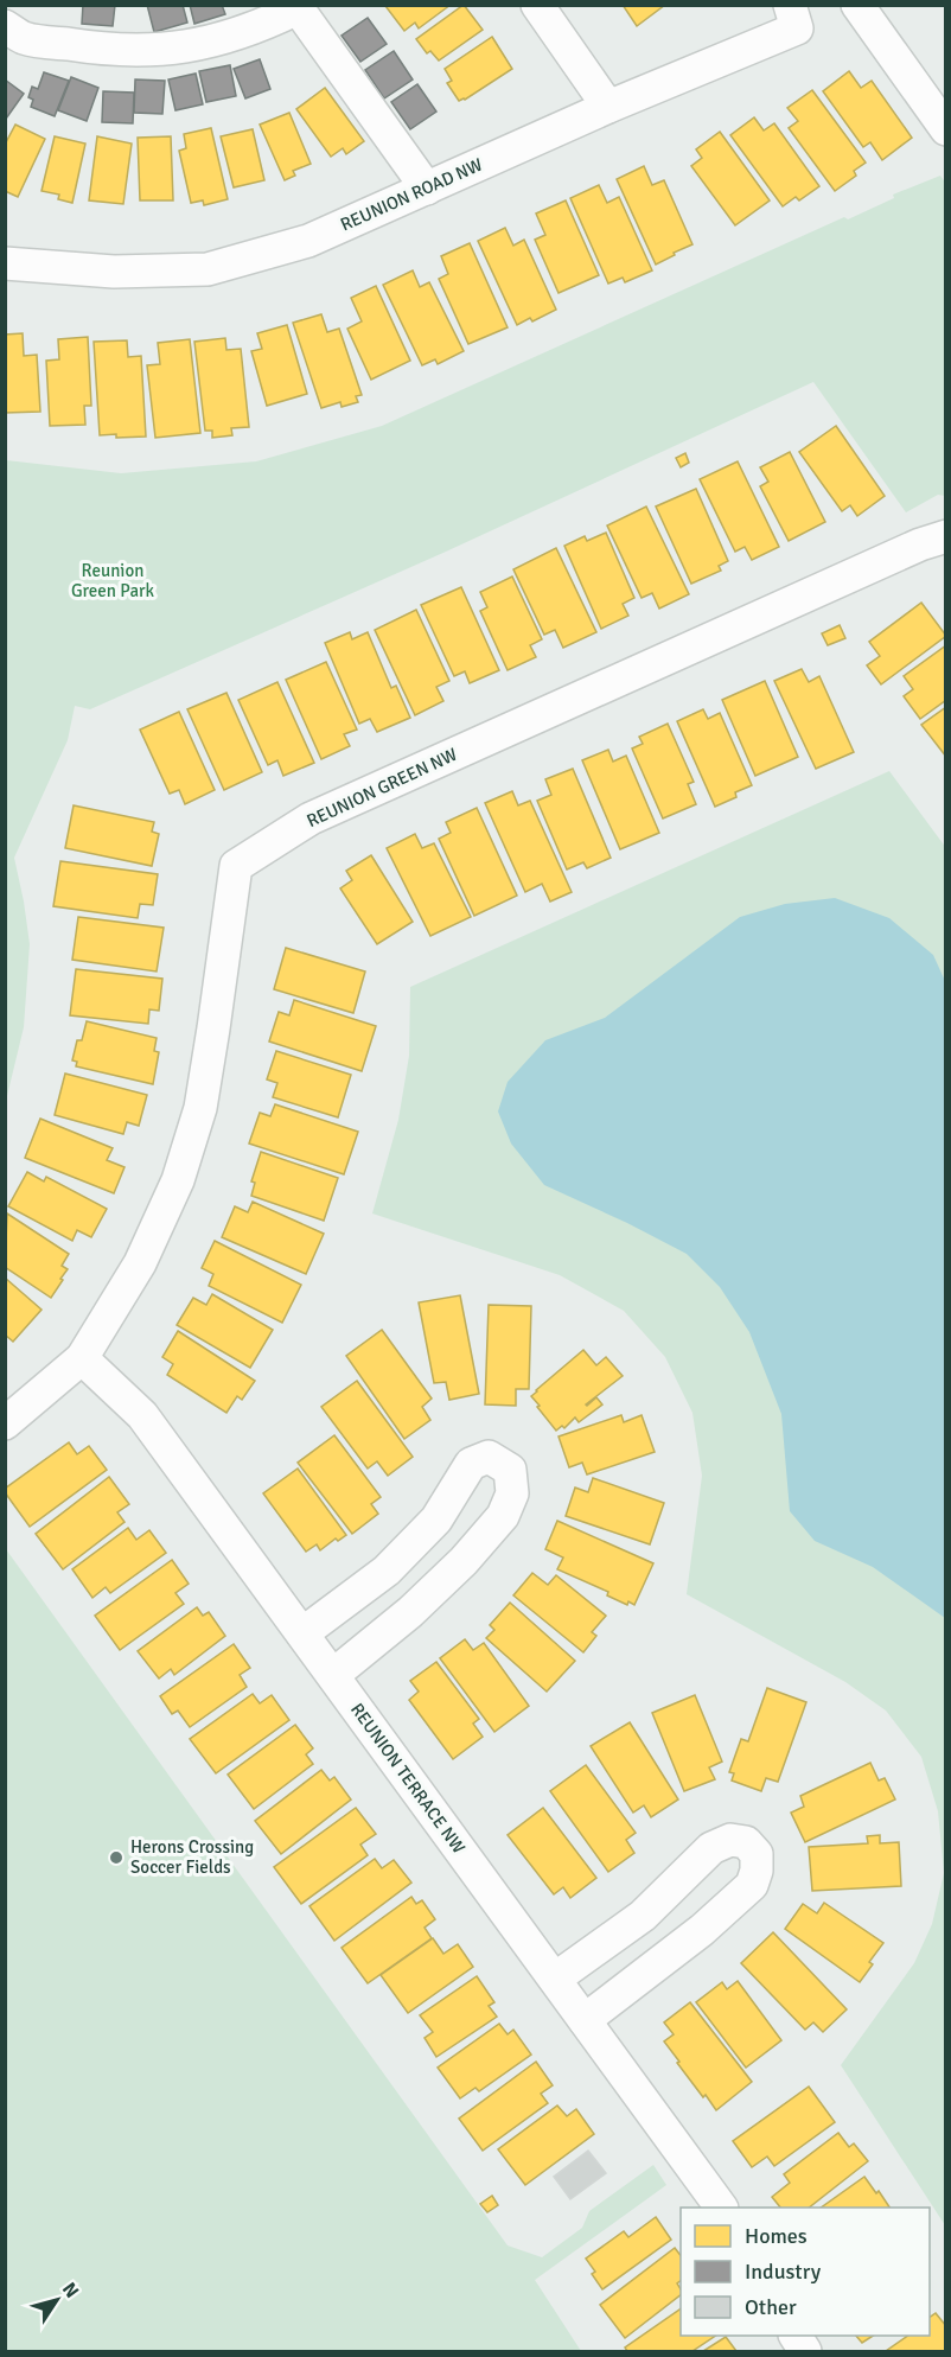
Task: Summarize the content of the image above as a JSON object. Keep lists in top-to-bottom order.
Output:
{
  "streets": {
    "street": ["REUNION ROAD NW", "REUNION GREEN NW", "REUNION TERRACE NW"]
  },
  "crossings": [
    ["REUNION GREEN NW", "REUNION TERRACE NW"]
  ],
  "parks": ["Reunion Green Park"],
  "places": ["Herons Crossing Soccer Fields"],
  "legend": ["Homes", "Industry", "Other"],
  "north": "top right"
}
